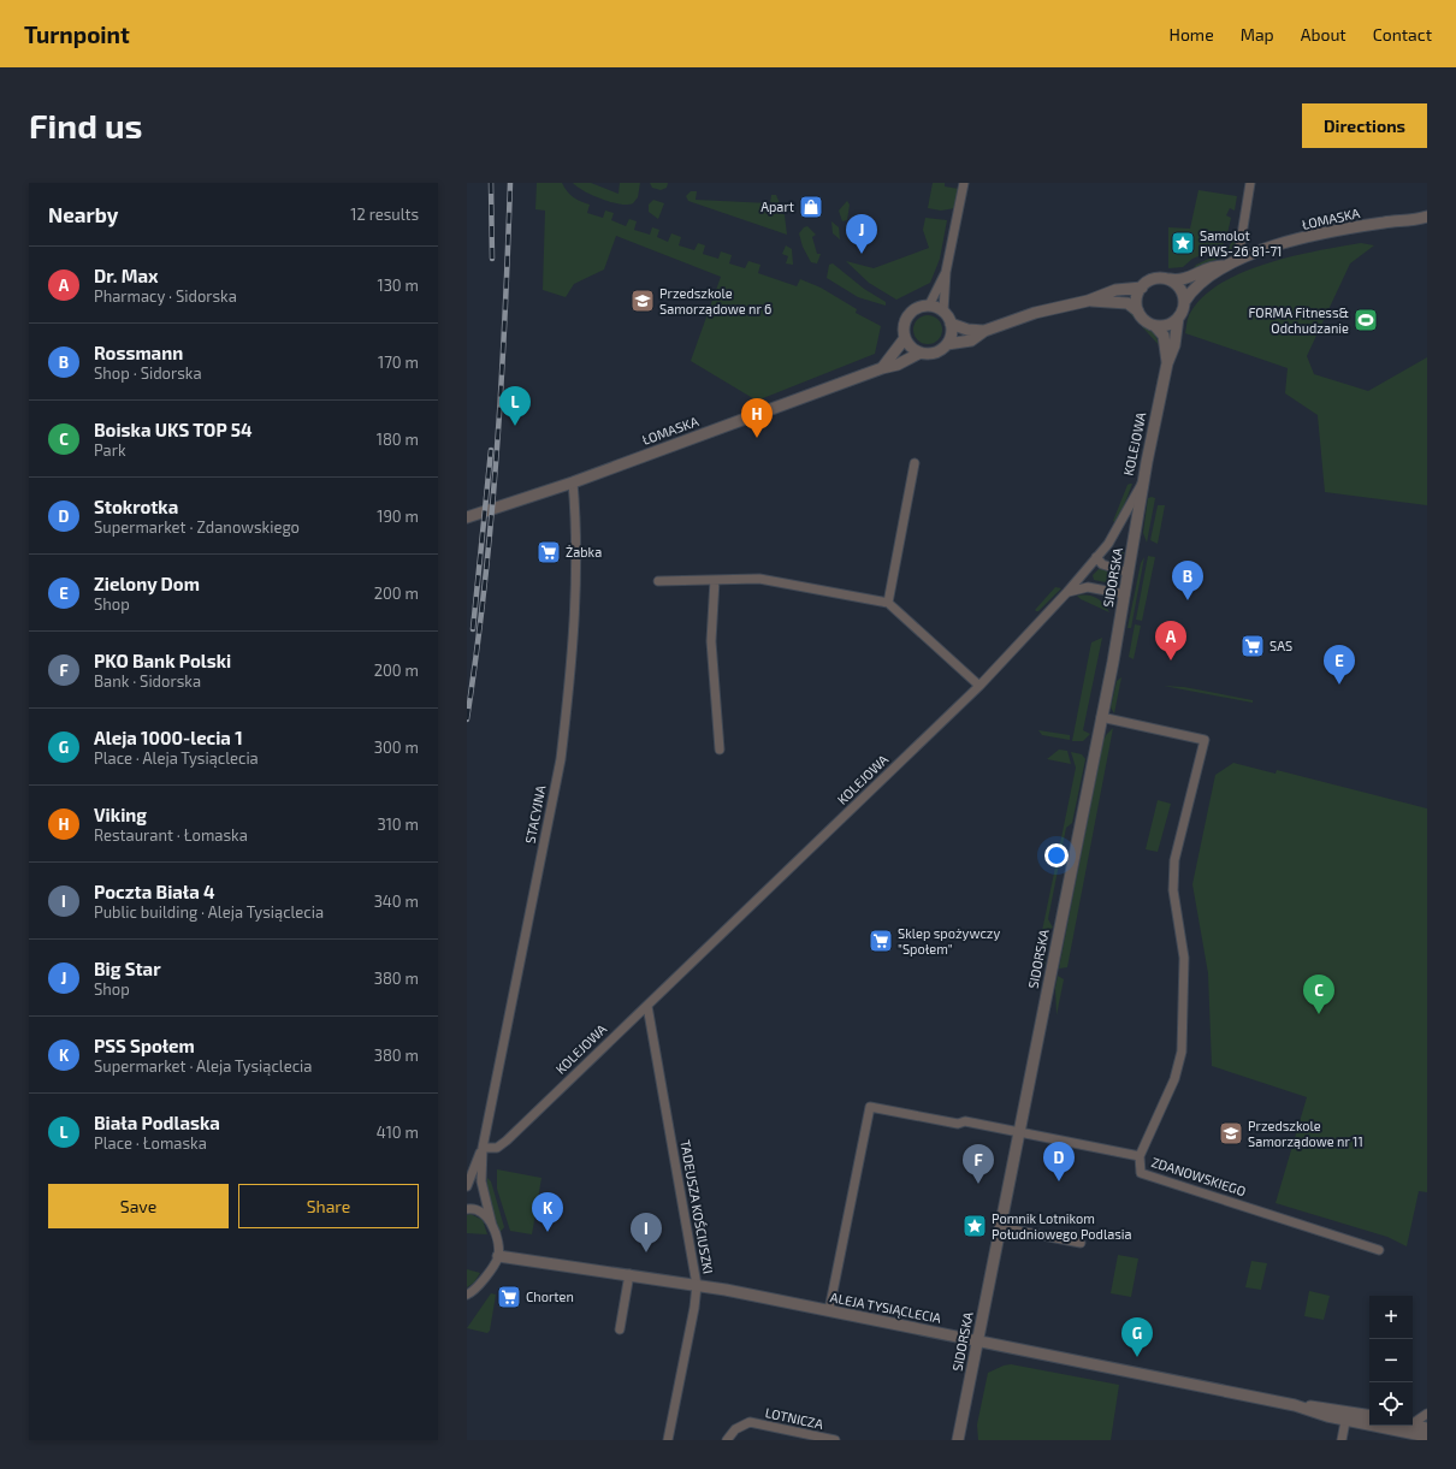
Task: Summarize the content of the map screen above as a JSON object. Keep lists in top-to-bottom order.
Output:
{
  "streets": {
    "street": [
      "ŁOMASKA",
      "KOLEJOWA",
      "SIDORSKA",
      "STACYJNA",
      "ZDANOWSKIEGO",
      "TADEUSZA KOŚCIUSZKI",
      "ALEJA TYSIĄCLECIA",
      "LOTNICZA"
    ]
  },
  "crossings": [
    ["ŁOMASKA", "KOLEJOWA"],
    ["ŁOMASKA", "STACYJNA"],
    ["KOLEJOWA", "SIDORSKA"],
    ["KOLEJOWA", "STACYJNA"],
    ["KOLEJOWA", "TADEUSZA KOŚCIUSZKI"],
    ["SIDORSKA", "ZDANOWSKIEGO"],
    ["SIDORSKA", "ALEJA TYSIĄCLECIA"],
    ["STACYJNA", "ALEJA TYSIĄCLECIA"],
    ["ZDANOWSKIEGO", "ALEJA TYSIĄCLECIA"],
    ["TADEUSZA KOŚCIUSZKI", "ALEJA TYSIĄCLECIA"]
  ],
  "places": {
    "shop": ["Apart"],
    "place": ["Samolot PWS-26 81-71", "Pomnik Lotnikom Południowego Podlasia"],
    "school or university": ["Przedszkole Samorządowe nr 6", "Przedszkole Samorządowe nr 11"],
    "sports": ["FORMA Fitness& Odchudzanie"],
    "supermarket": [
      "Żabka",
      "SAS",
      "Sklep spożywczy \"Społem\"",
      "Chorten"
    ]
  },
  "page": {
    "header": "Turnpoint",
    "nav": [
      "Home",
      "Map",
      "About",
      "Contact"
    ],
    "buttons": [
      "Directions",
      ["Save", "Share"]
    ],
    "title": "Find us",
    "heading": ["Nearby", "12 results"],
    "pins": [
      "J",
      "L",
      "H",
      "B",
      "A",
      "E",
      "C",
      "D",
      "F",
      "K",
      "I",
      "G"
    ],
    "list": [
      {
        "mark": "A",
        "name": "Dr. Max",
        "note": "Pharmacy · Sidorska",
        "value": "130 m"
      },
      {
        "mark": "B",
        "name": "Rossmann",
        "note": "Shop · Sidorska",
        "value": "170 m"
      },
      {
        "mark": "C",
        "name": "Boiska UKS TOP 54",
        "note": "Park",
        "value": "180 m"
      },
      {
        "mark": "D",
        "name": "Stokrotka",
        "note": "Supermarket · Zdanowskiego",
        "value": "190 m"
      },
      {
        "mark": "E",
        "name": "Zielony Dom",
        "note": "Shop",
        "value": "200 m"
      },
      {
        "mark": "F",
        "name": "PKO Bank Polski",
        "note": "Bank · Sidorska",
        "value": "200 m"
      },
      {
        "mark": "G",
        "name": "Aleja 1000-lecia 1",
        "note": "Place · Aleja Tysiąclecia",
        "value": "300 m"
      },
      {
        "mark": "H",
        "name": "Viking",
        "note": "Restaurant · Łomaska",
        "value": "310 m"
      },
      {
        "mark": "I",
        "name": "Poczta Biała 4",
        "note": "Public building · Aleja Tysiąclecia",
        "value": "340 m"
      },
      {
        "mark": "J",
        "name": "Big Star",
        "note": "Shop",
        "value": "380 m"
      },
      {
        "mark": "K",
        "name": "PSS Społem",
        "note": "Supermarket · Aleja Tysiąclecia",
        "value": "380 m"
      },
      {
        "mark": "L",
        "name": "Biała Podlaska",
        "note": "Place · Łomaska",
        "value": "410 m"
      }
    ],
    "map_buttons": ["+", "−"]
  }
}
